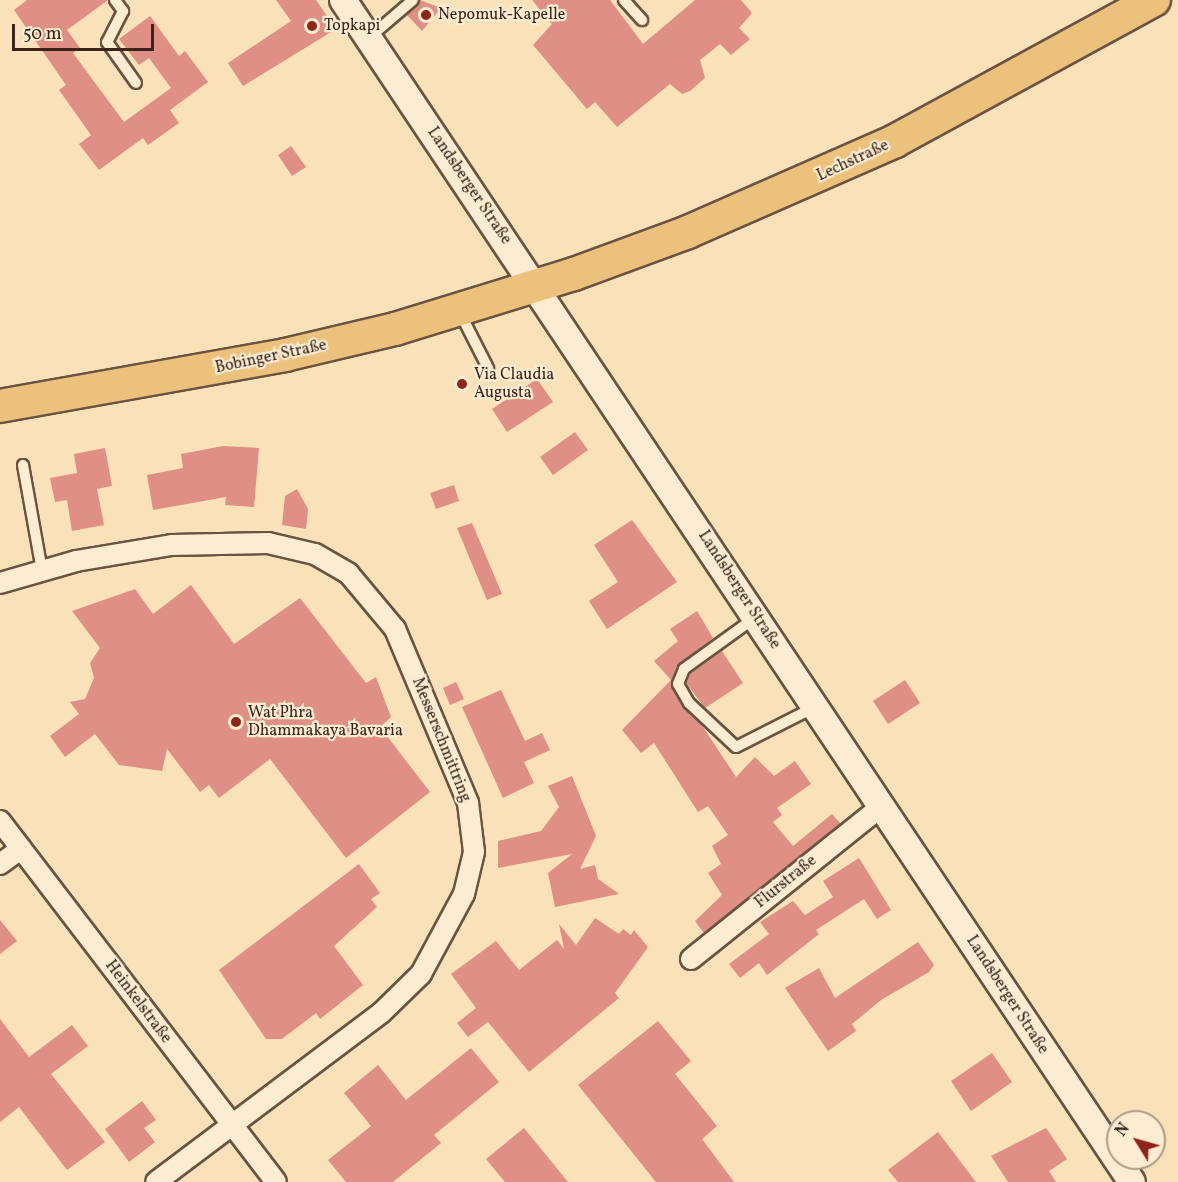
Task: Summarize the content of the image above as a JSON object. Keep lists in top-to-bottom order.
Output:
{
  "streets": {
    "main road": ["Lechstraße", "Bobinger Straße"],
    "street": [
      "Landsberger Straße",
      "Messerschmittring",
      "Flurstraße",
      "Heinkelstraße"
    ]
  },
  "crossings": [
    ["Lechstraße", "Landsberger Straße"],
    ["Lechstraße", "Bobinger Straße"],
    ["Landsberger Straße", "Bobinger Straße"],
    ["Landsberger Straße", "Flurstraße"],
    ["Messerschmittring", "Heinkelstraße"]
  ],
  "places": [
    "Nepomuk-Kapelle",
    "Topkapi",
    "Via Claudia Augusta",
    "Wat Phra Dhammakaya Bavaria"
  ],
  "scale_bar": "50 m",
  "north": "top left"
}
